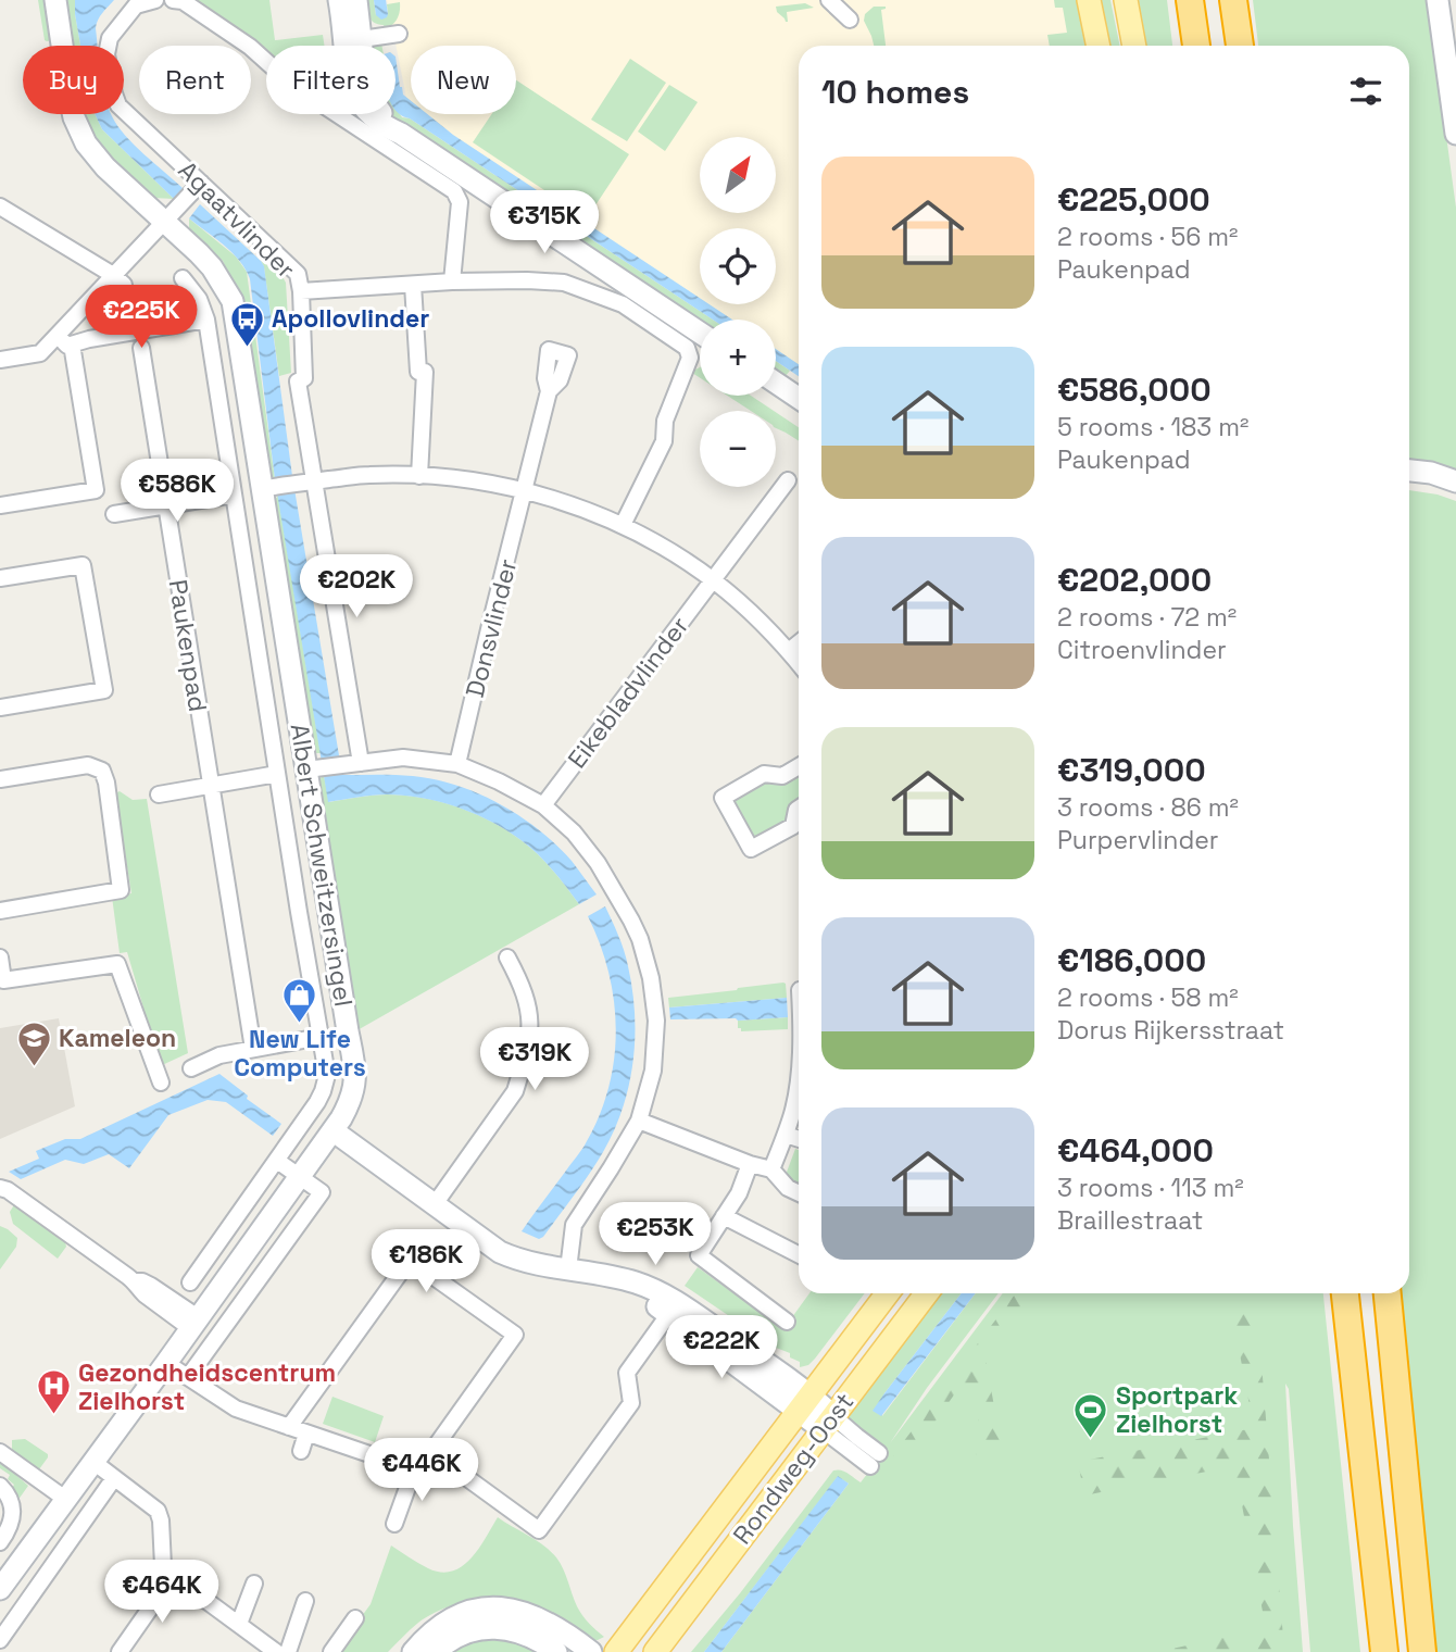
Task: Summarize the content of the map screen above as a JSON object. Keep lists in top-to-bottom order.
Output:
{
  "streets": {
    "main road": ["Rondweg-Oost"],
    "street": [
      "Agaatvlinder",
      "Donsvlinder",
      "Paukenpad",
      "Eikebladvlinder",
      "Albert Schweitzersingel"
    ]
  },
  "places": {
    "bus stop": ["Apollovlinder"],
    "shop": ["New Life Computers"],
    "school or university": ["Kameleon"],
    "hospital": ["Gezondheidscentrum Zielhorst"],
    "sports": ["Sportpark Zielhorst"]
  },
  "north": "top right",
  "page": {
    "chip": [
      "Buy",
      "Rent",
      "Filters",
      "New"
    ],
    "heading": "10 homes",
    "map_buttons": ["+", "−"],
    "list": [
      {
        "name": "€225,000",
        "note": "2 rooms · 56 m² · Paukenpad"
      },
      {
        "name": "€586,000",
        "note": "5 rooms · 183 m² · Paukenpad"
      },
      {
        "name": "€202,000",
        "note": "2 rooms · 72 m² · Citroenvlinder"
      },
      {
        "name": "€319,000",
        "note": "3 rooms · 86 m² · Purpervlinder"
      },
      {
        "name": "€186,000",
        "note": "2 rooms · 58 m² · Dorus Rijkersstraat"
      },
      {
        "name": "€464,000",
        "note": "3 rooms · 113 m² · Braillestraat"
      }
    ],
    "price": [
      "€315K",
      "€225K",
      "€586K",
      "€202K",
      "€319K",
      "€253K",
      "€186K",
      "€222K",
      "€446K",
      "€464K"
    ]
  }
}
